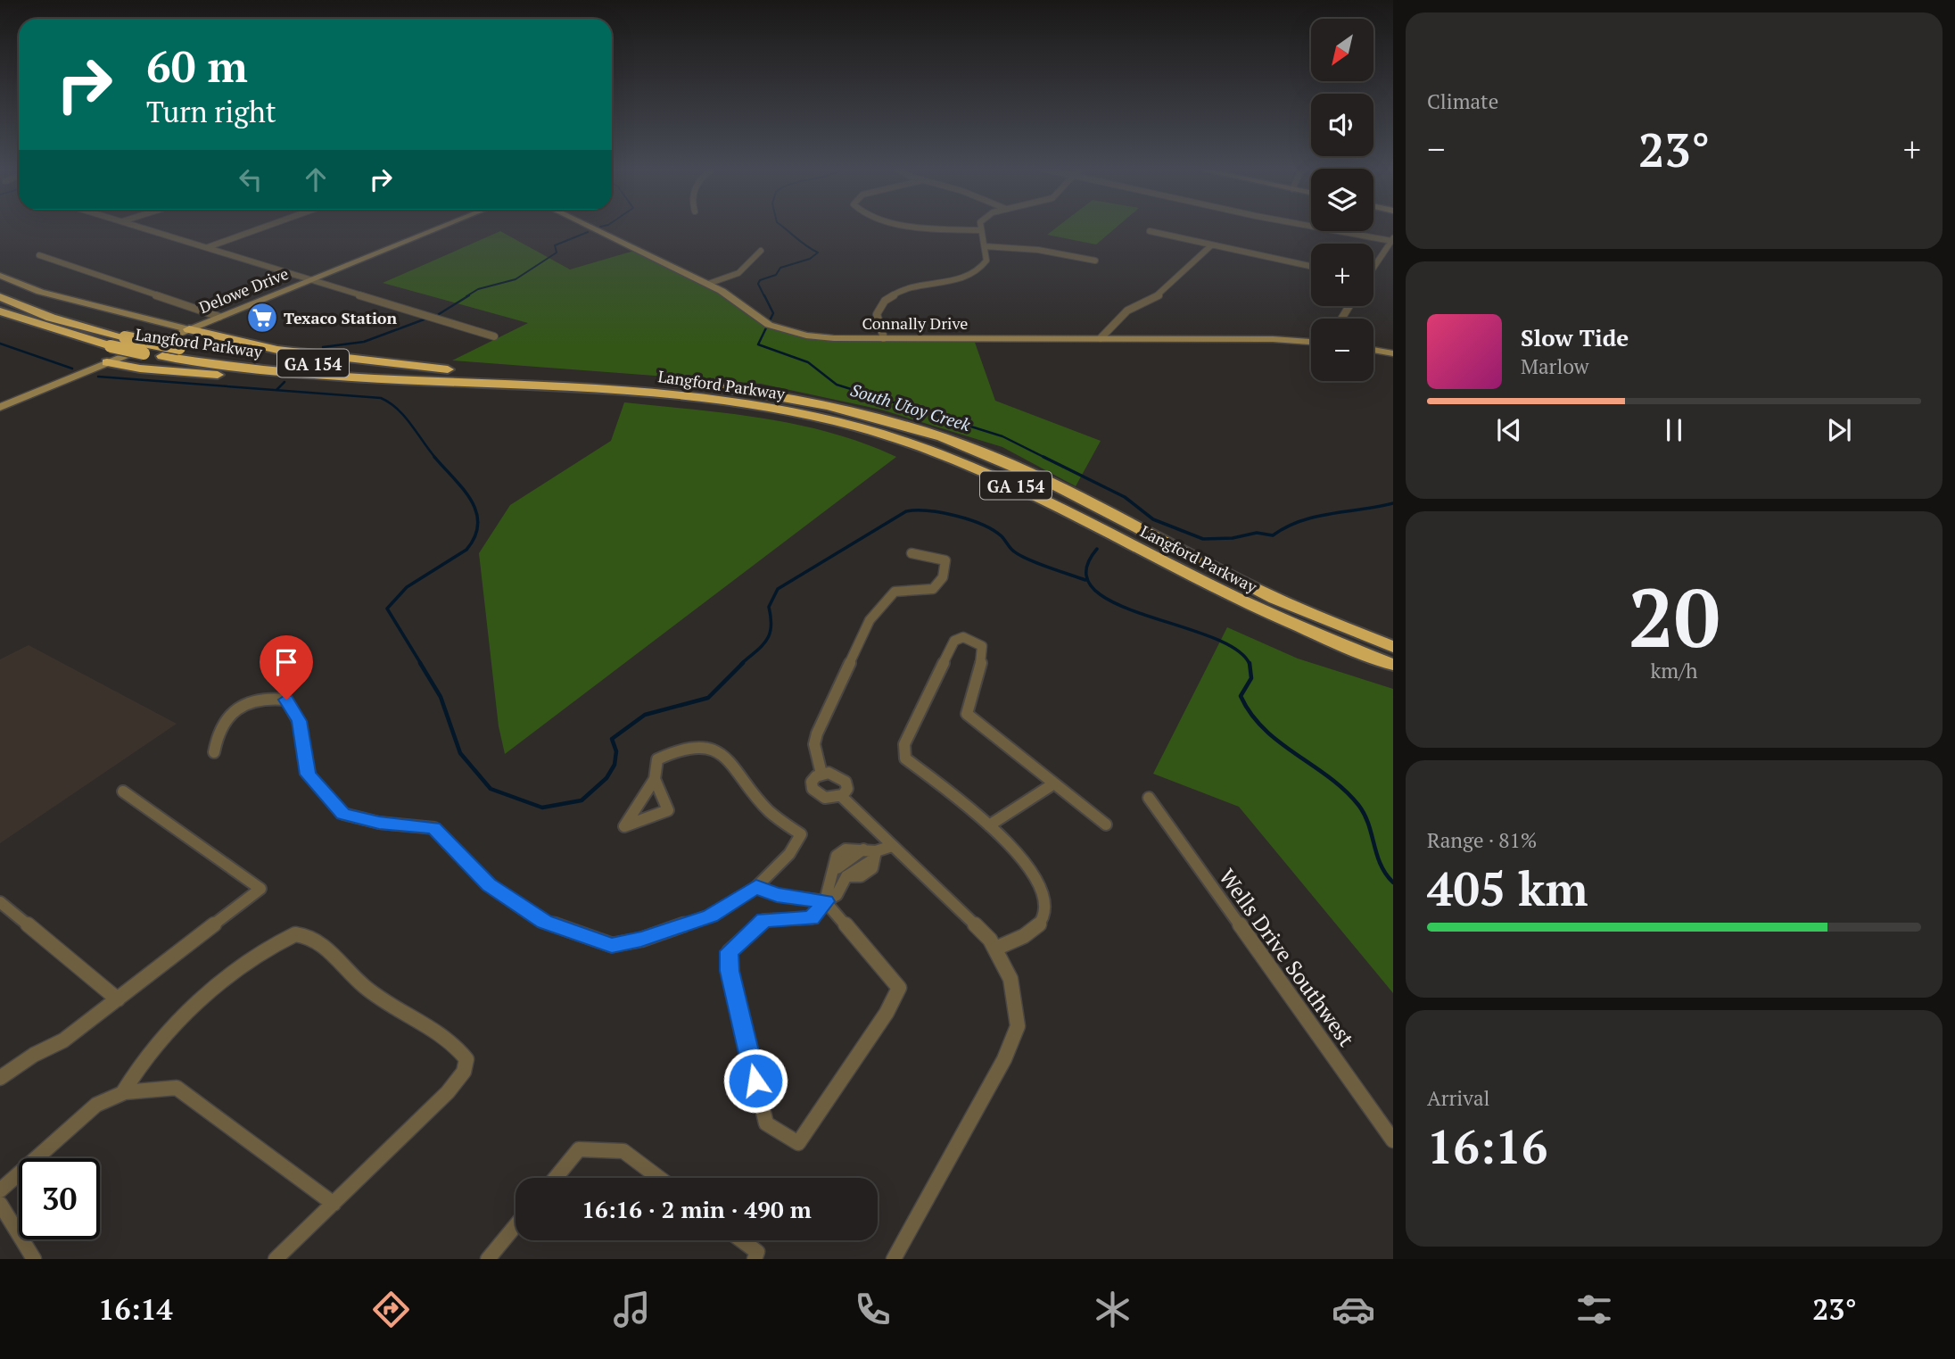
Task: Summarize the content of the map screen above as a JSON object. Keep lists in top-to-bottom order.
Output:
{
  "streets": {
    "highway": ["Langford Parkway", "GA 154"],
    "street": ["Delowe Drive", "Connally Drive", "Wells Drive Southwest"]
  },
  "water": ["South Utoy Creek"],
  "places": {
    "supermarket": ["Texaco Station"]
  },
  "north": "bottom left",
  "page": {
    "tile": [
      "Climate",
      ["20", "km/h"],
      ["Range · 81%", "405 km"],
      ["Arrival", "16:16"]
    ],
    "map_buttons": ["+", "−"],
    "turn": ["60 m", "Turn right"],
    "heat": ["−", "23°", "+"],
    "song": ["Slow Tide", "Marlow"],
    "limit": "30",
    "trip": "16:16 · 2 min · 490 m",
    "tabs": ["16:14", "23°"]
  }
}
